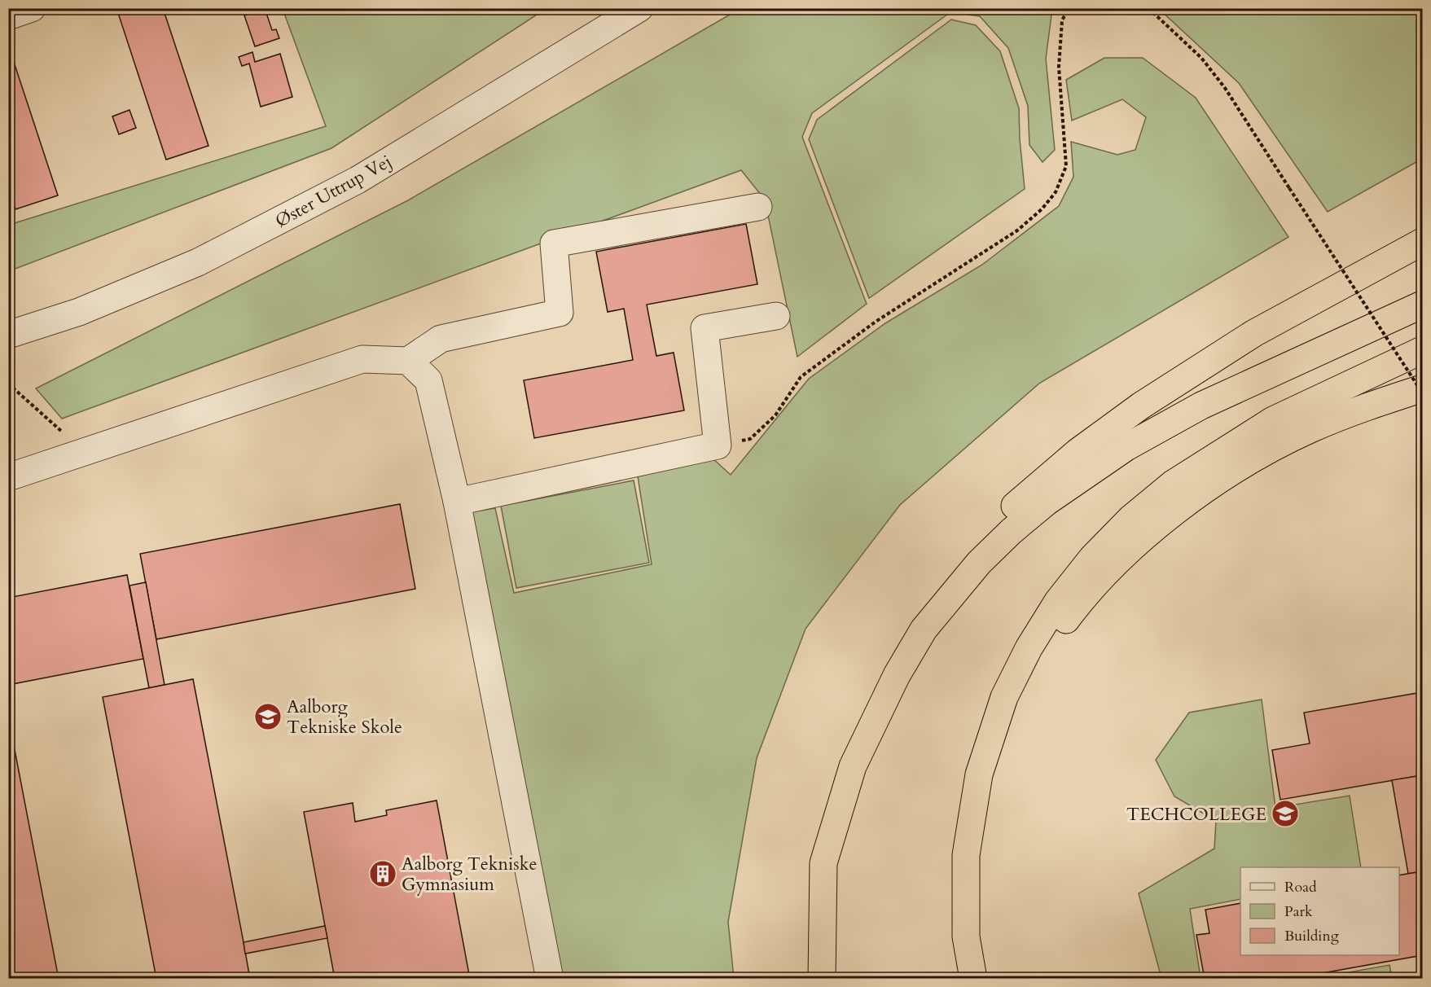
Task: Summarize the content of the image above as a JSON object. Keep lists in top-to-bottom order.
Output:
{
  "streets": {
    "street": ["Øster Uttrup Vej"]
  },
  "places": {
    "school or university": ["Aalborg Tekniske Skole", "TECHCOLLEGE"],
    "building": ["Aalborg Tekniske Gymnasium"]
  },
  "legend": ["Road", "Park", "Building"]
}
